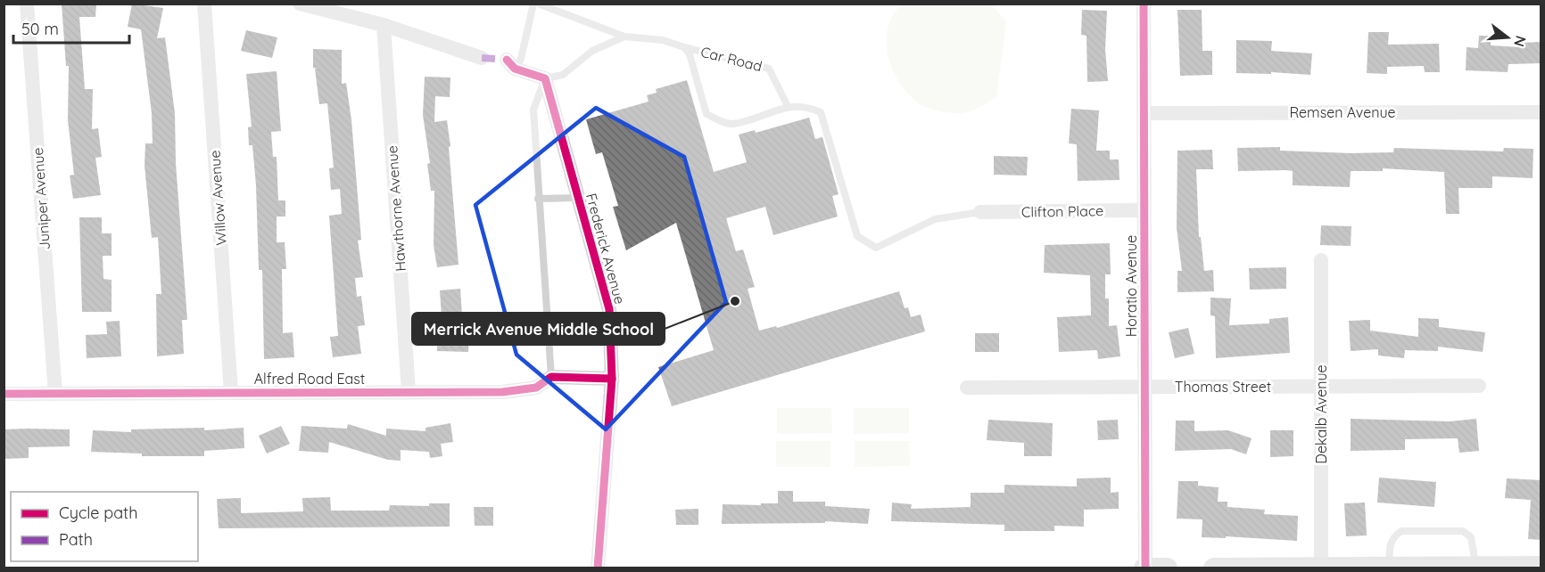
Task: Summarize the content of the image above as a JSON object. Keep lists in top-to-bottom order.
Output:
{
  "streets": {
    "street": [
      "Remsen Avenue",
      "Willow Avenue",
      "Juniper Avenue",
      "Hawthorne Avenue",
      "Clifton Place",
      "Frederick Avenue",
      "Horatio Avenue",
      "Alfred Road East",
      "Thomas Street",
      "Dekalb Avenue"
    ],
    "lane": ["Car Road"]
  },
  "crossings": [
    ["Remsen Avenue", "Horatio Avenue"],
    ["Willow Avenue", "Alfred Road East"],
    ["Juniper Avenue", "Alfred Road East"],
    ["Hawthorne Avenue", "Alfred Road East"],
    ["Clifton Place", "Horatio Avenue"],
    ["Frederick Avenue", "Alfred Road East"],
    ["Horatio Avenue", "Thomas Street"],
    ["Thomas Street", "Dekalb Avenue"]
  ],
  "places": ["Merrick Avenue Middle School"],
  "legend": ["Cycle path", "Path"],
  "scale_bar": "50 m",
  "north": "right"
}
